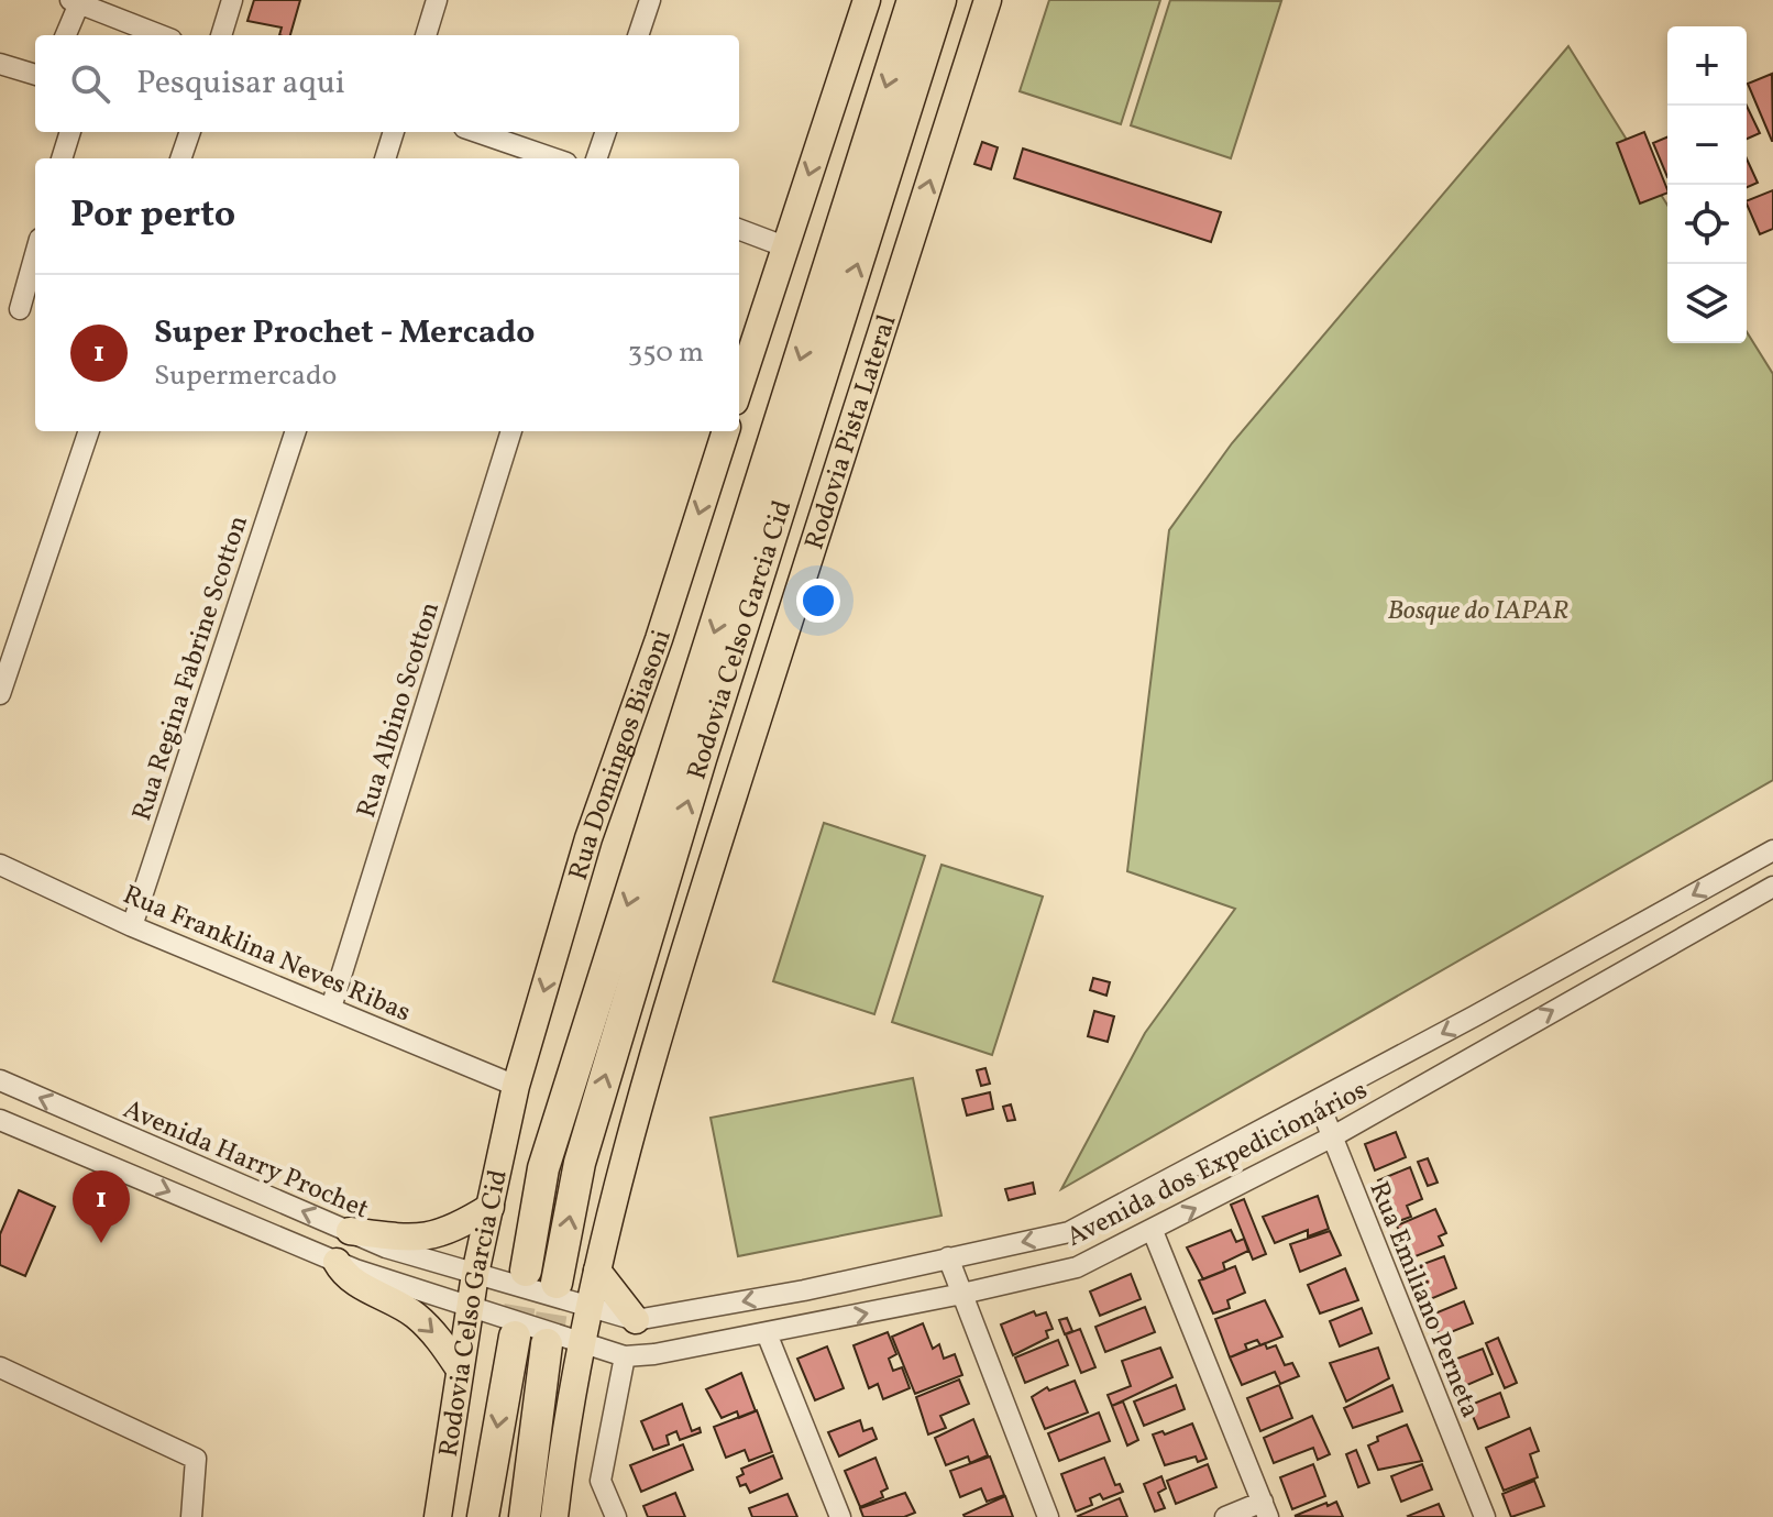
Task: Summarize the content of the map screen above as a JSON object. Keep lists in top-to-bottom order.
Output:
{
  "streets": {
    "highway": ["Rodovia Celso Garcia Cid"],
    "main road": ["Rodovia Pista Lateral", "Rua Domingos Biasoni"],
    "street": [
      "Rua Regina Fabrine Scotton",
      "Rua Albino Scotton",
      "Rua Franklina Neves Ribas",
      "Avenida Harry Prochet",
      "Avenida dos Expedicionários",
      "Rua Emiliano Perneta"
    ]
  },
  "crossings": [
    ["Rodovia Celso Garcia Cid", "Rua Domingos Biasoni"],
    ["Rodovia Celso Garcia Cid", "Rua Franklina Neves Ribas"],
    ["Rodovia Celso Garcia Cid", "Avenida Harry Prochet"],
    ["Rodovia Celso Garcia Cid", "Avenida dos Expedicionários"],
    ["Rua Regina Fabrine Scotton", "Rua Franklina Neves Ribas"],
    ["Rua Albino Scotton", "Rua Franklina Neves Ribas"],
    ["Rua Domingos Biasoni", "Rua Franklina Neves Ribas"],
    ["Avenida Harry Prochet", "Avenida dos Expedicionários"],
    ["Avenida dos Expedicionários", "Rua Emiliano Perneta"]
  ],
  "one_way": ["Rua Domingos Biasoni"],
  "parks": ["Bosque do IAPAR"],
  "page": {
    "map_buttons": ["+", "−"],
    "search": "Pesquisar aqui",
    "heading": "Por perto",
    "list": [
      {
        "mark": "1",
        "name": "Super Prochet - Mercado",
        "note": "Supermercado",
        "value": "350 m"
      }
    ],
    "pins": "1"
  }
}
